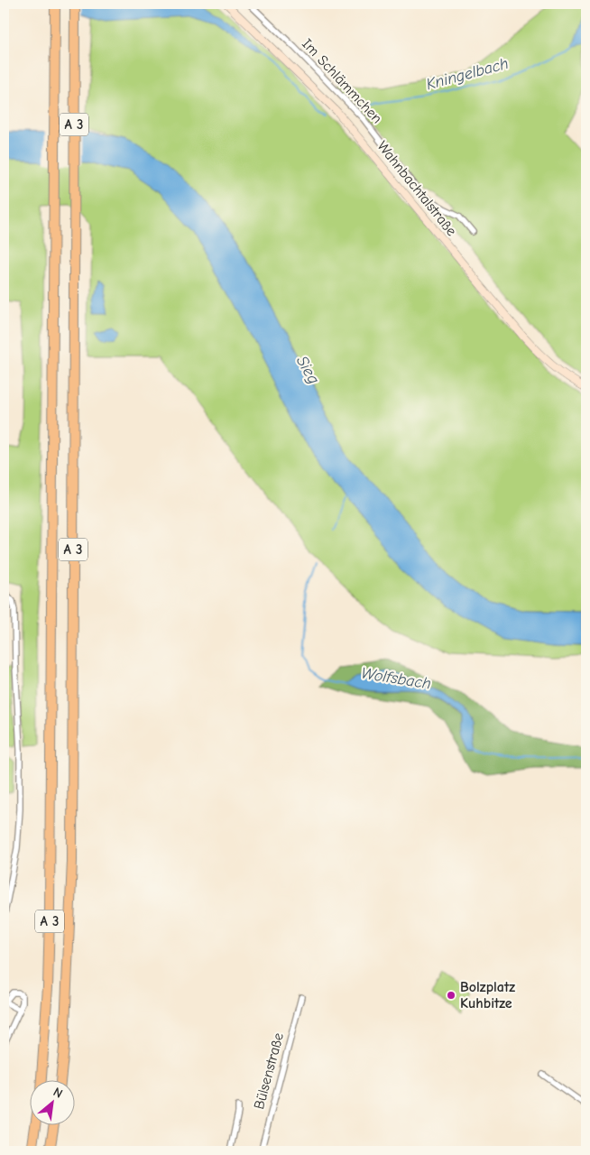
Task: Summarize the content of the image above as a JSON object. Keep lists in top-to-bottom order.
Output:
{
  "streets": {
    "highway": ["A 3"],
    "main road": ["Wahnbachtalstraße"],
    "street": ["Im Schlämmchen", "Bülsenstraße"]
  },
  "water": ["Kningelbach", "Sieg", "Wolfsbach"],
  "places": ["Bolzplatz Kuhbitze"],
  "north": "top right"
}
